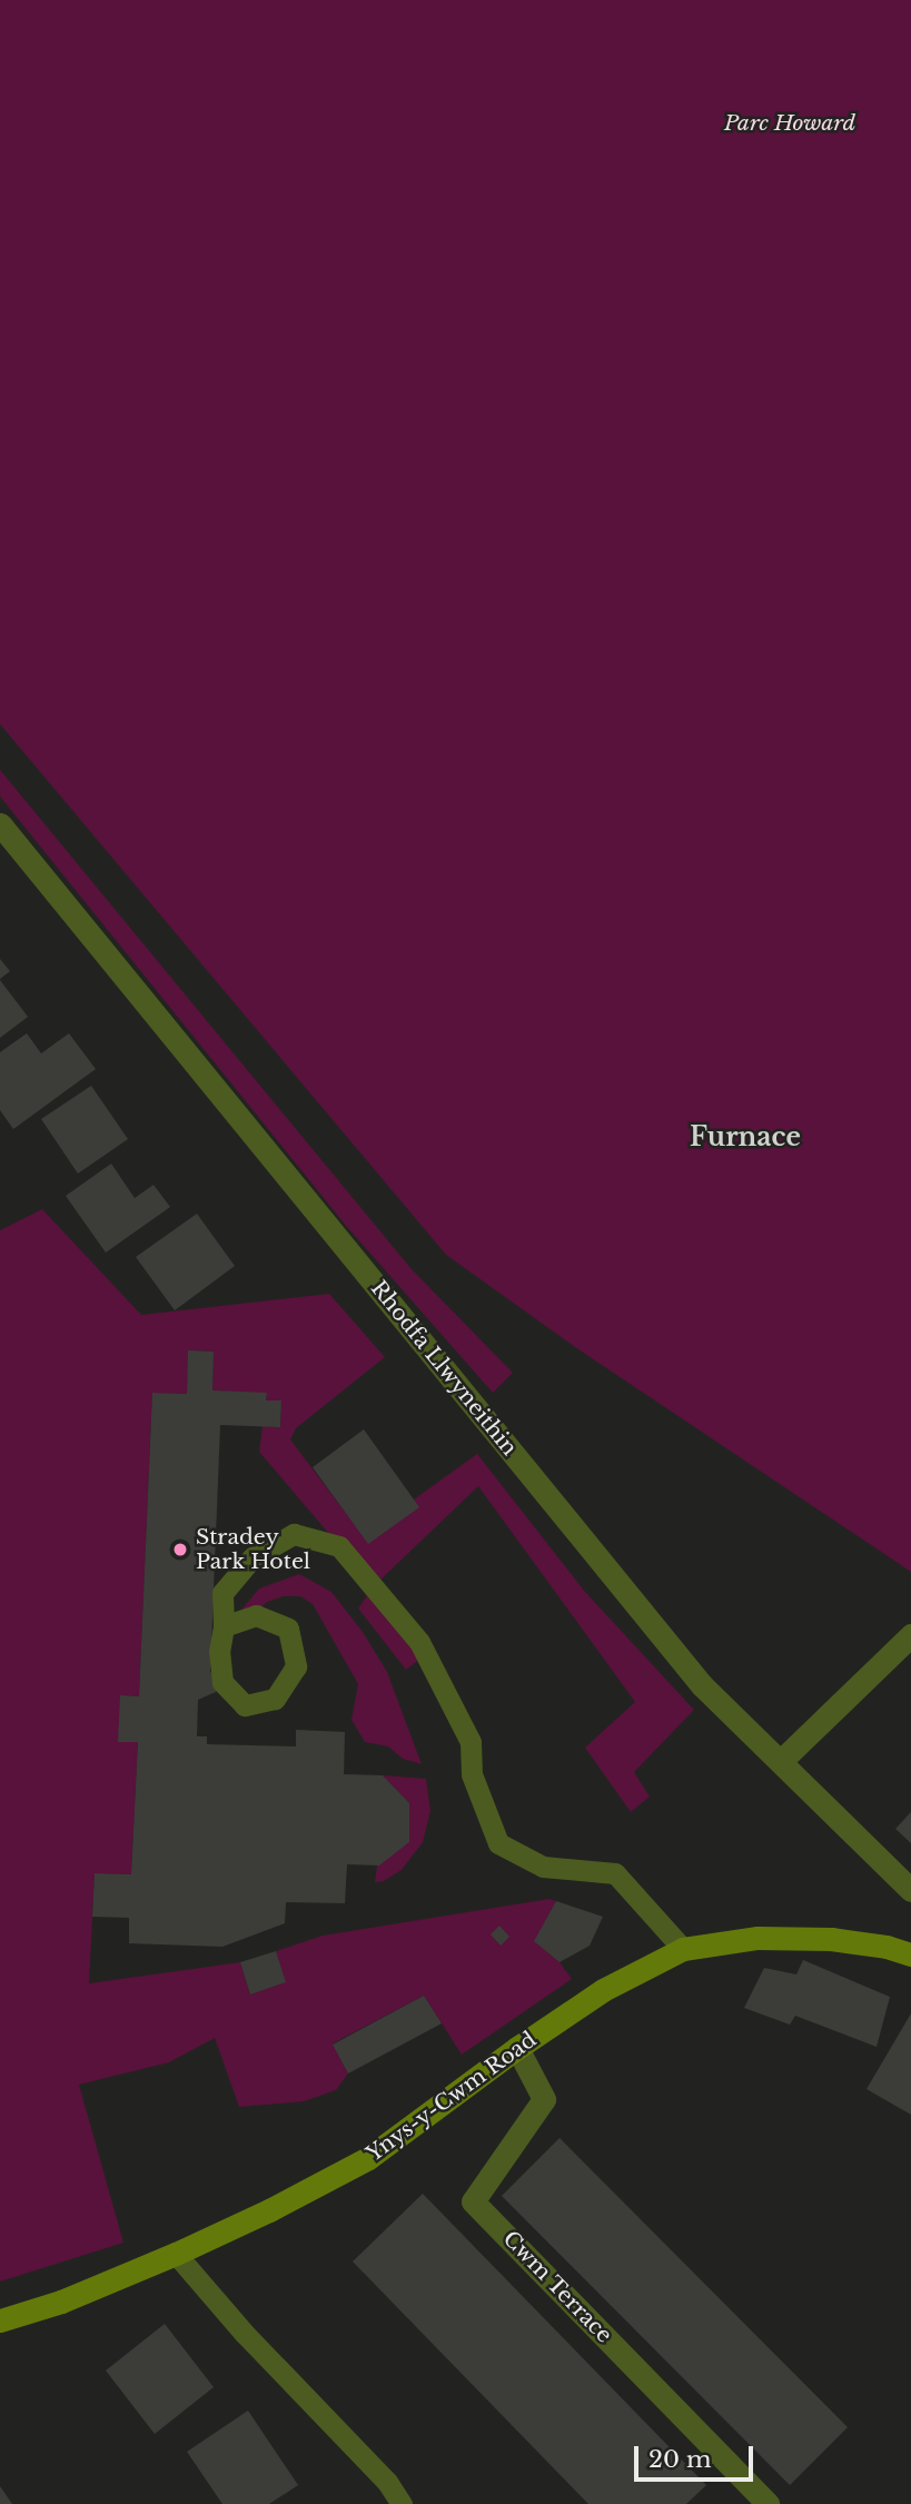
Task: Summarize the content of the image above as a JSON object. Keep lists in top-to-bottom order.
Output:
{
  "streets": {
    "main road": ["Ynys-y-Cwm Road"],
    "street": ["Rhodfa Llwyneithin", "Cwm Terrace"]
  },
  "crossings": [
    ["Ynys-y-Cwm Road", "Cwm Terrace"]
  ],
  "districts": ["Furnace"],
  "parks": ["Parc Howard"],
  "places": ["Stradey Park Hotel"],
  "scale_bar": "20 m"
}
